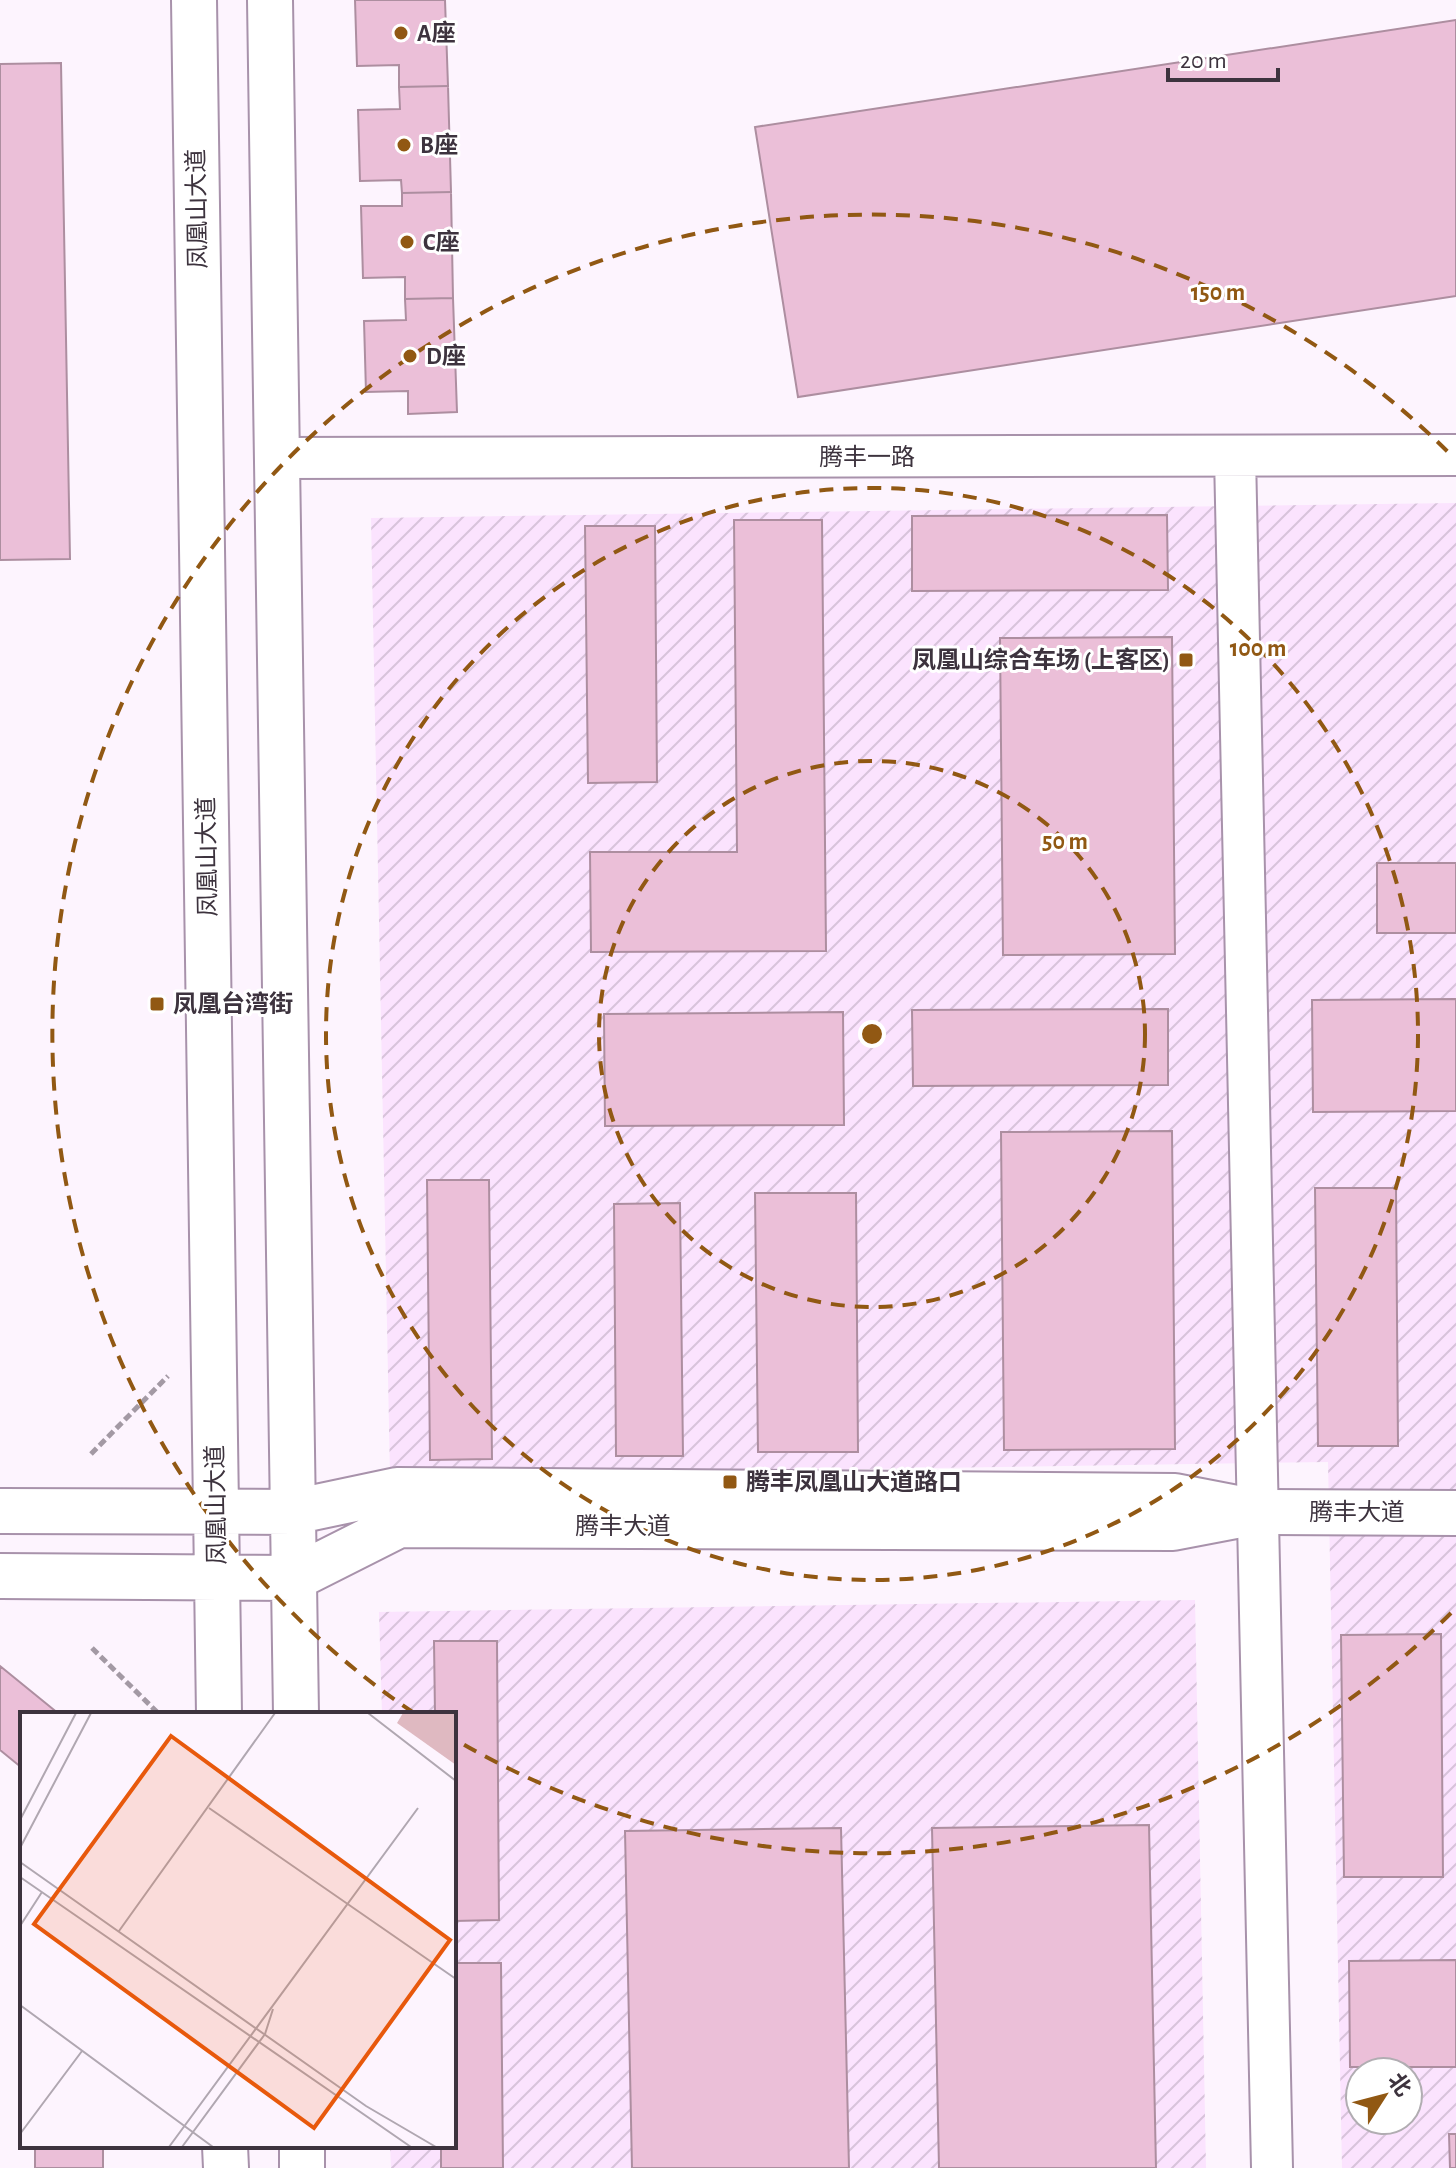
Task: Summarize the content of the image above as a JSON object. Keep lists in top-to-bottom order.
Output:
{
  "streets": {
    "main road": ["凤凰山大道", "腾丰大道"],
    "street": ["腾丰一路"]
  },
  "crossings": [
    ["凤凰山大道", "腾丰大道"]
  ],
  "places": {
    "other": [
      "A座",
      "B座",
      "C座",
      "D座"
    ],
    "transit": ["凤凰山综合车场 (上客区)", "凤凰台湾街", "腾丰凤凰山大道路口"]
  },
  "scale_bar": "20 m",
  "north": "top right",
  "rings": ["150 m", "100 m", "50 m"]
}
